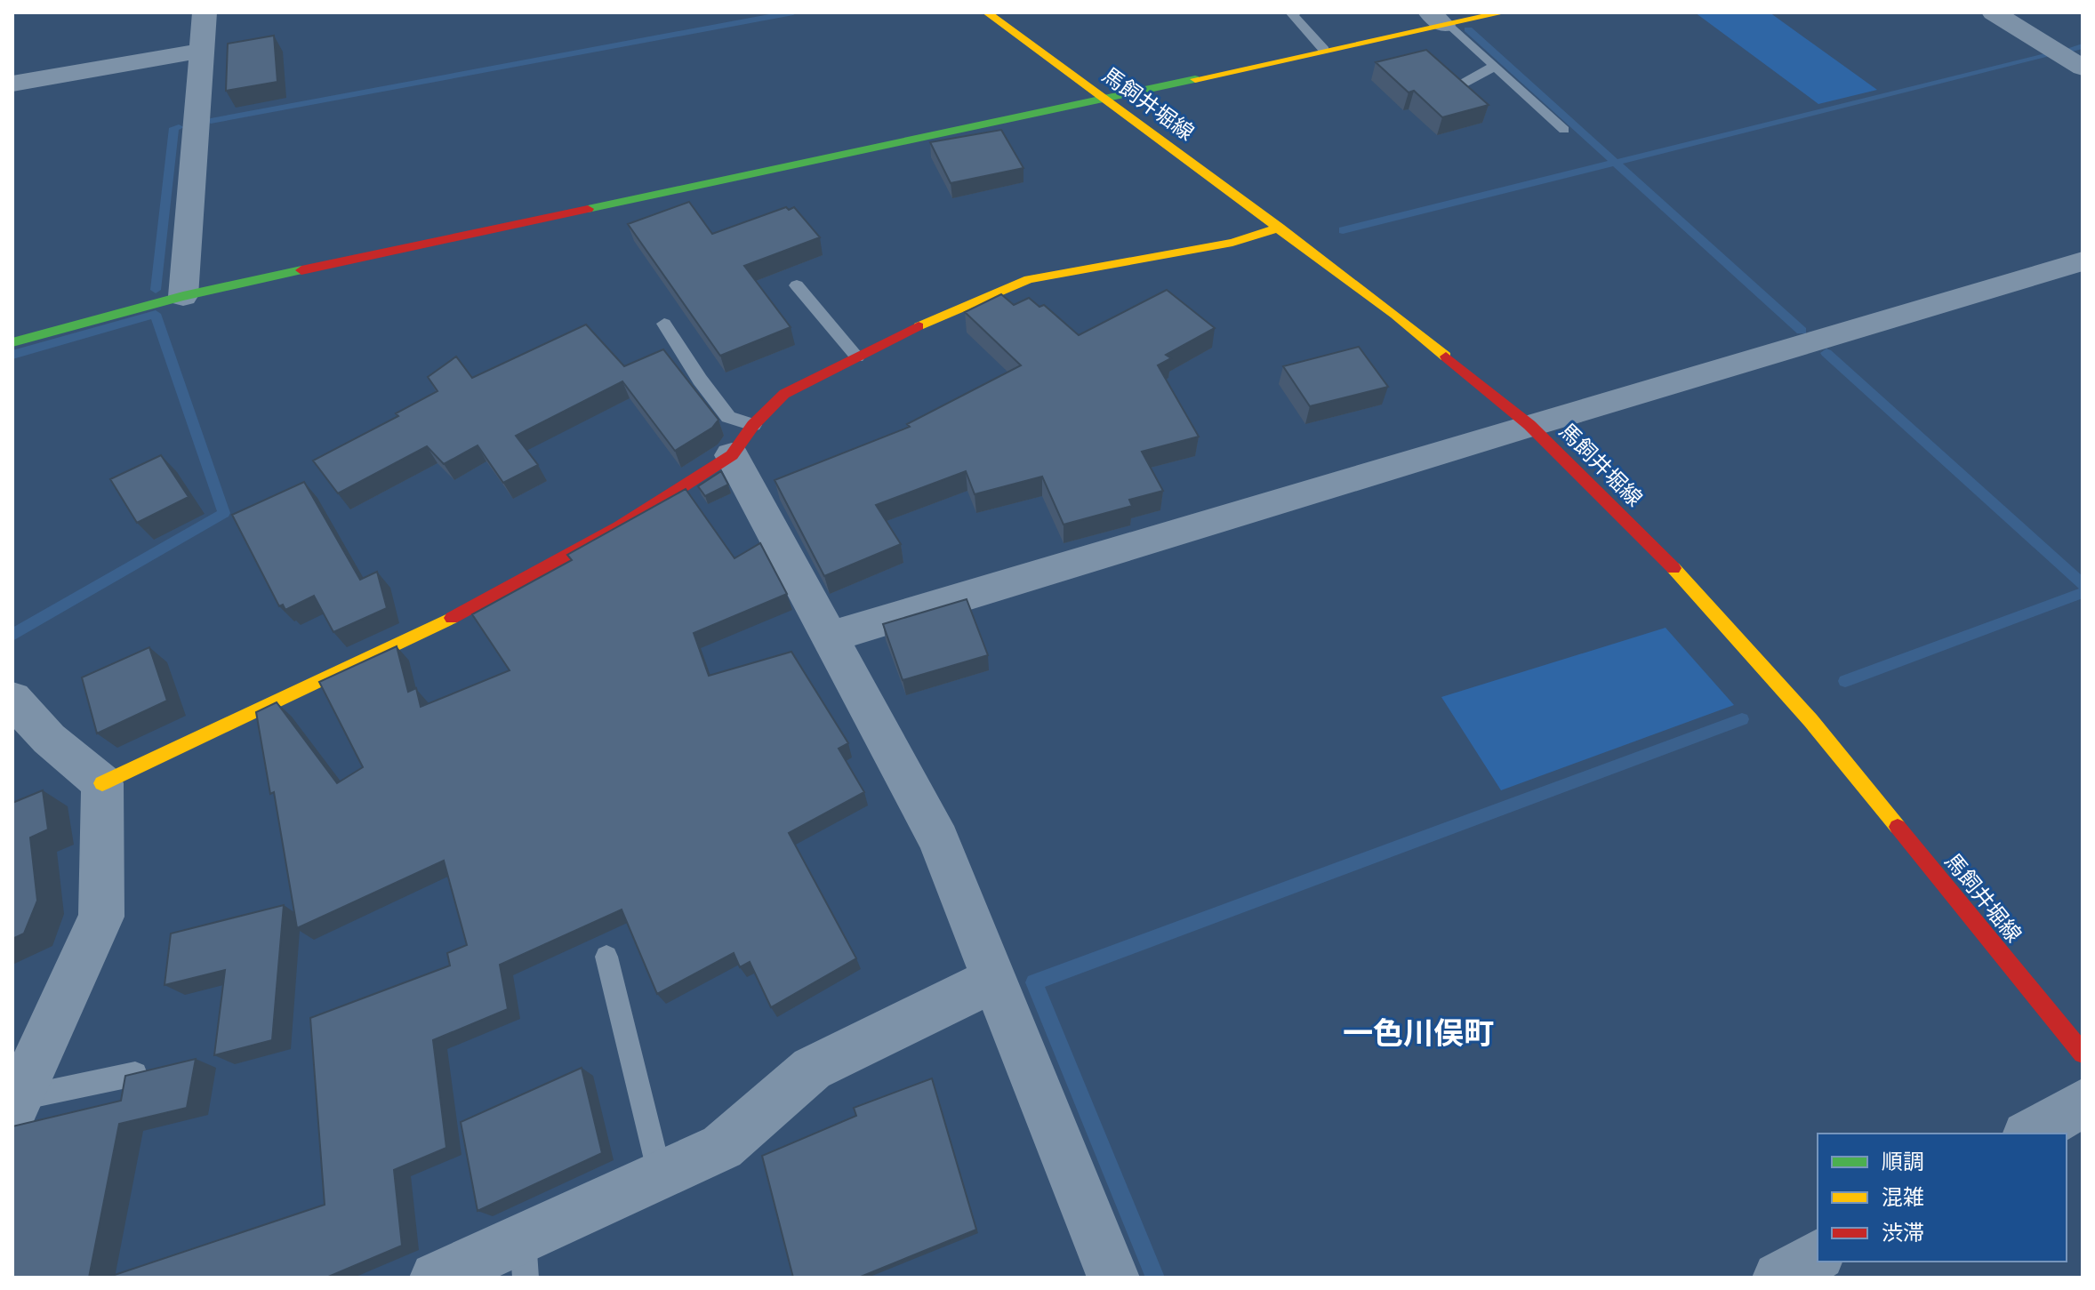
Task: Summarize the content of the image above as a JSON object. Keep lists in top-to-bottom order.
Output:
{
  "streets": {
    "street": ["馬飼井堀線"]
  },
  "districts": ["一色川俣町"],
  "legend": ["順調", "混雑", "渋滞"]
}
